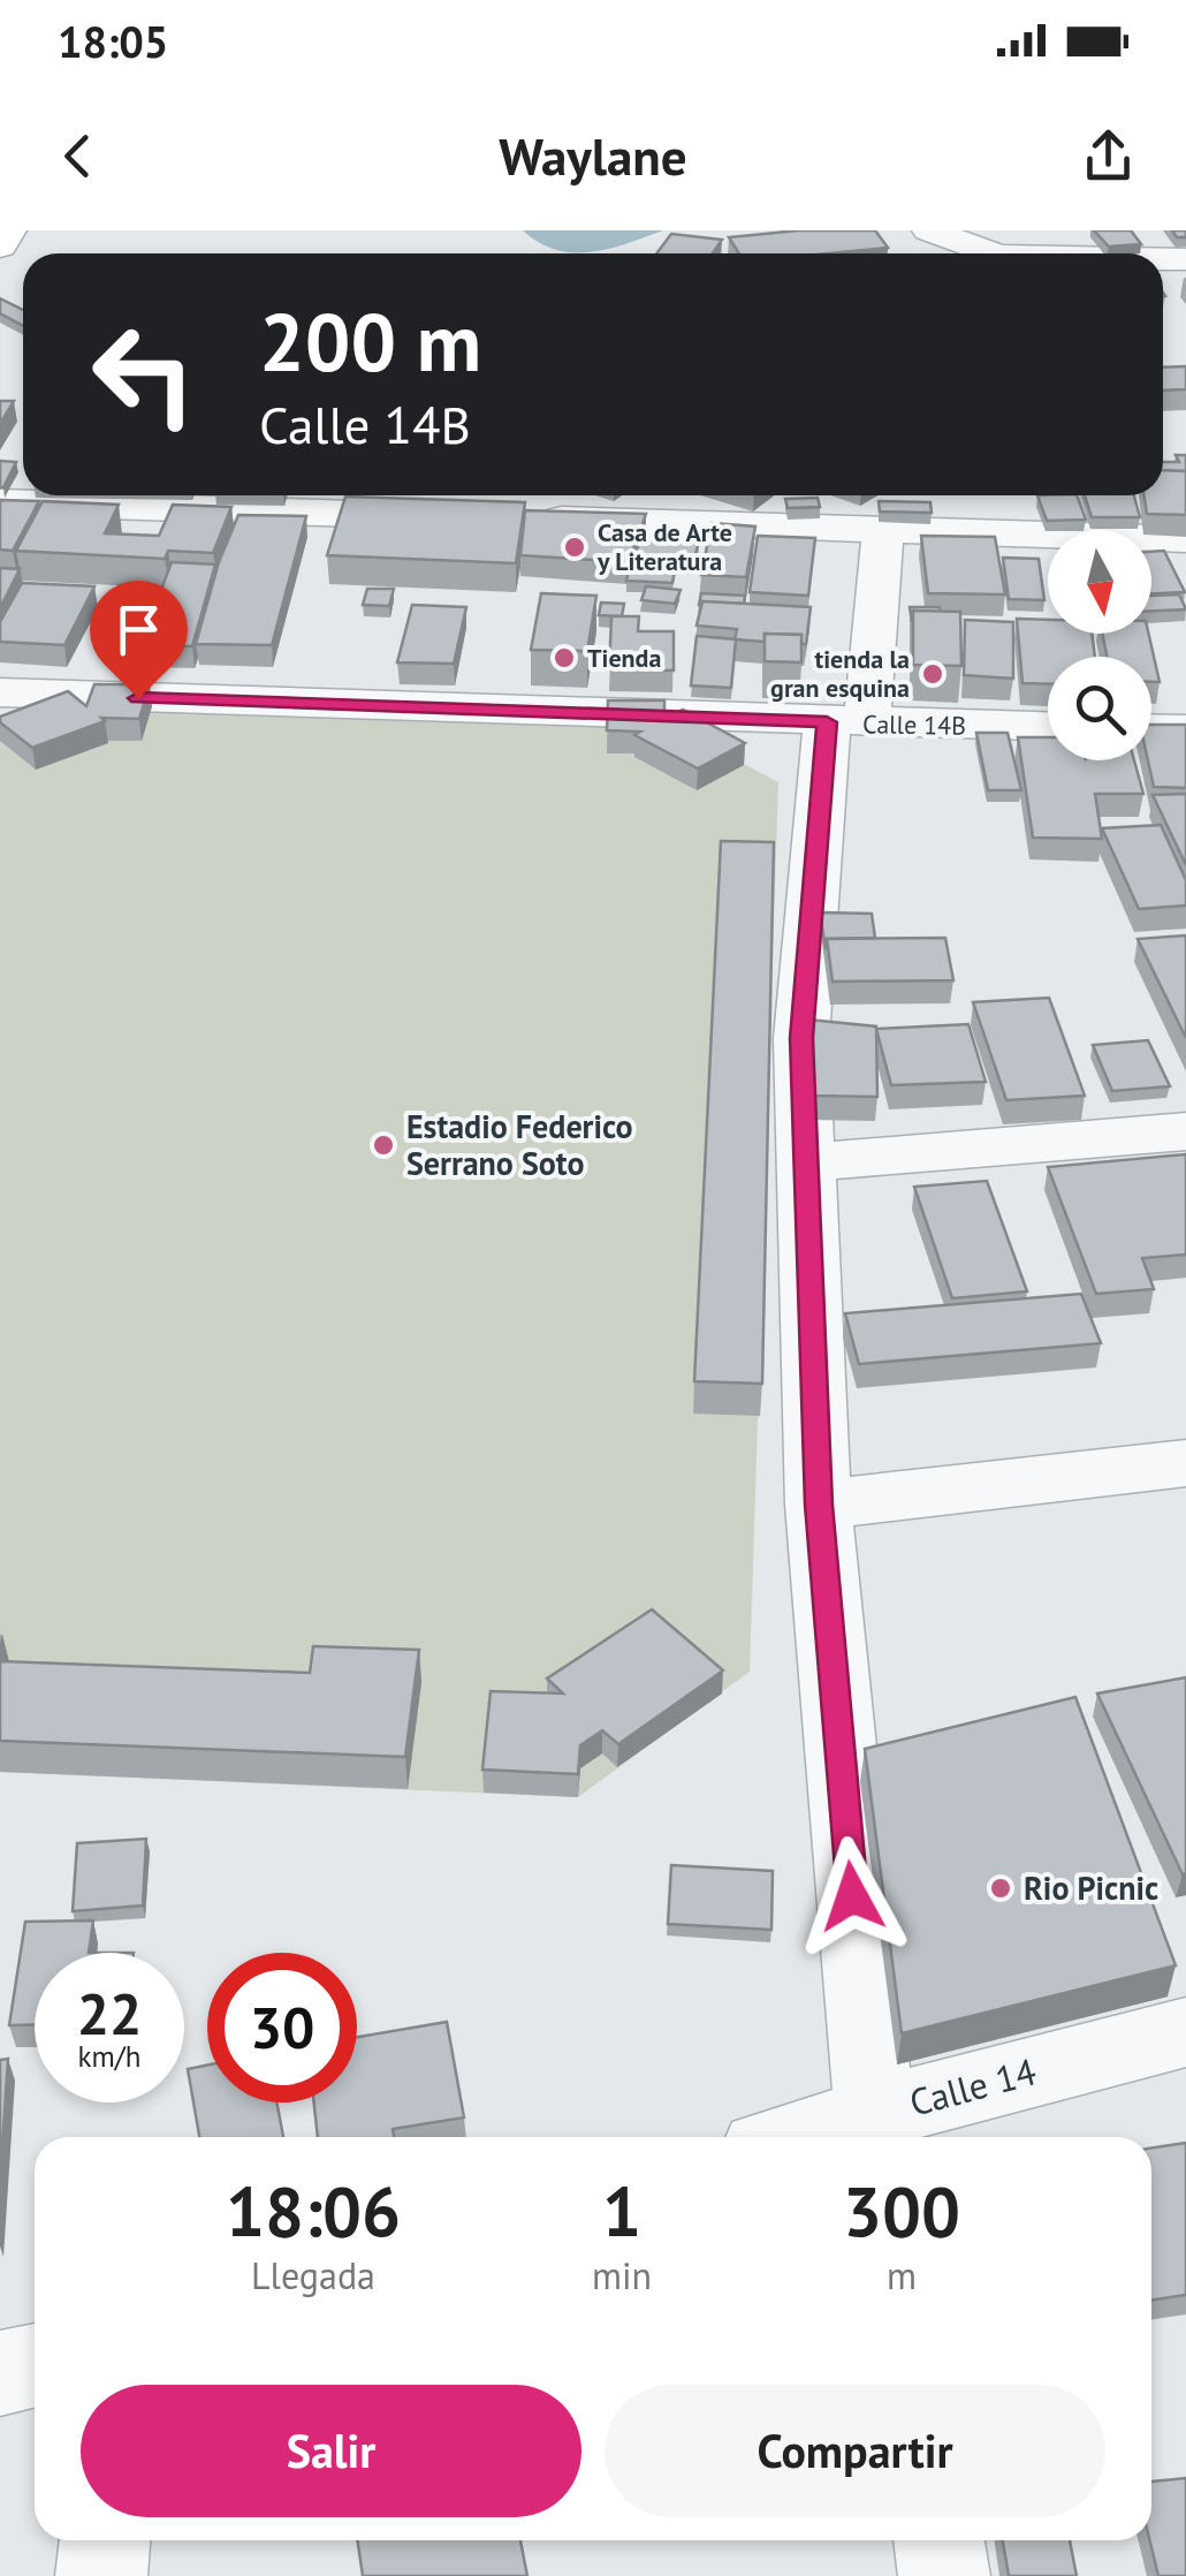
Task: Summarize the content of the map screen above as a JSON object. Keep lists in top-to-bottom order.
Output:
{
  "streets": {
    "street": ["Calle 14B", "Calle 14"]
  },
  "places": [
    "Casa de Arte y Literatura",
    "Tienda",
    "tienda la gran esquina",
    "Estadio Federico Serrano Soto",
    "Rio Picnic"
  ],
  "north": "bottom",
  "page": {
    "status": "18:05",
    "header": "Waylane",
    "turn": ["200 m", "Calle 14B"],
    "speed": "22 km/h",
    "limit": "30",
    "eta": [
      "18:06",
      "Llegada",
      "1",
      "min",
      "300",
      "m"
    ],
    "buttons": ["Salir", "Compartir"]
  }
}
